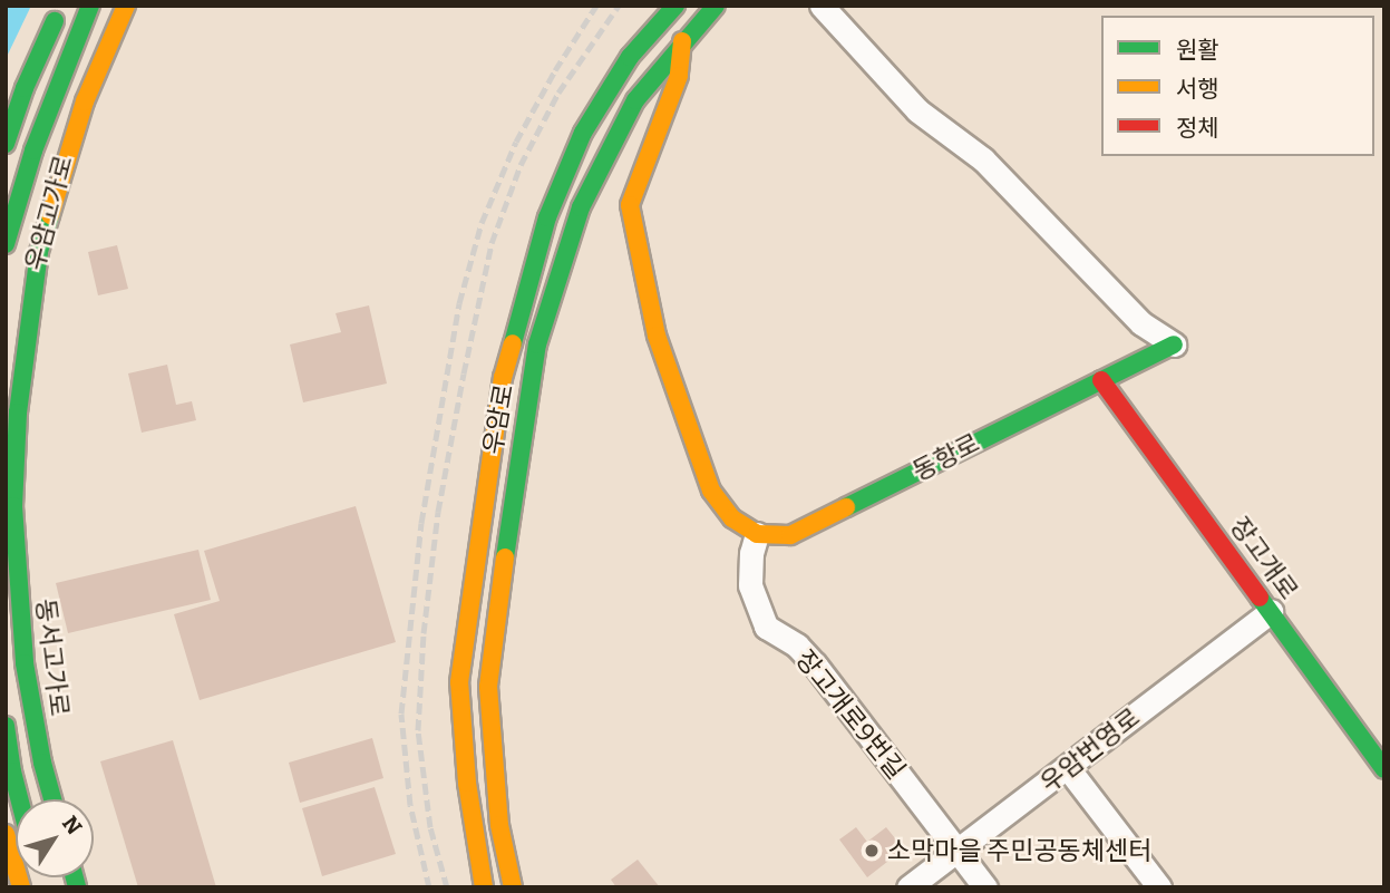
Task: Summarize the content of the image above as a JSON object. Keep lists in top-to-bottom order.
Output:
{
  "streets": {
    "main road": [
      "우암로",
      "동항로",
      "장고개로",
      "동서고가로"
    ],
    "street": ["장고개로9번길", "우암번영로"]
  },
  "crossings": [
    ["동항로", "장고개로"],
    ["동항로", "장고개로9번길"],
    ["장고개로", "우암번영로"],
    ["장고개로9번길", "우암번영로"]
  ],
  "places": ["소막마을 주민공동체센터"],
  "legend": ["원활", "서행", "정체"],
  "north": "top right"
}
